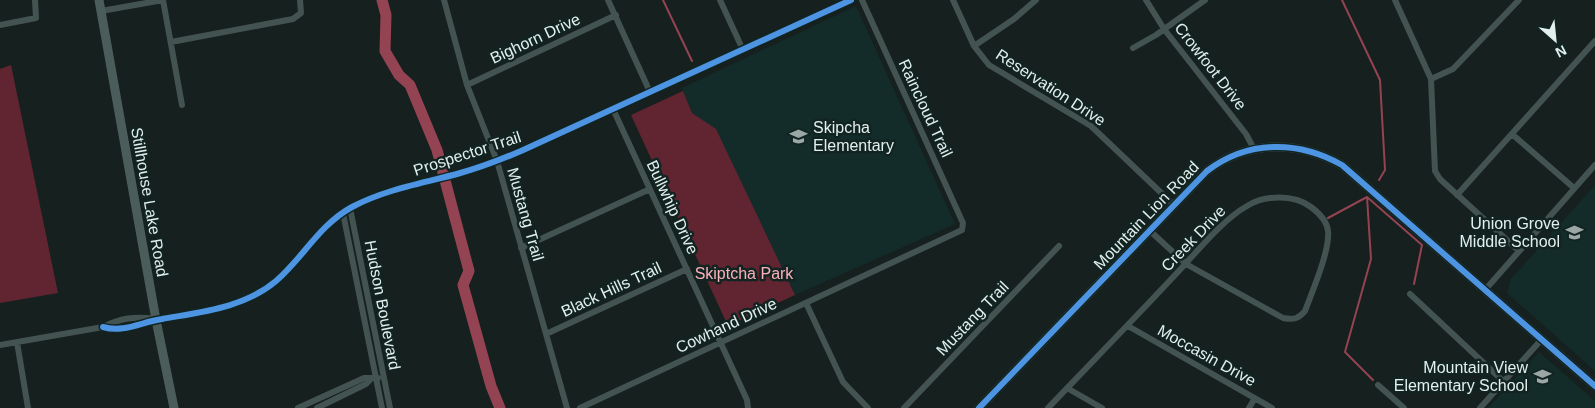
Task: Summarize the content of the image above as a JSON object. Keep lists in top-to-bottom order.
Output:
{
  "streets": {
    "street": [
      "Bighorn Drive",
      "Crowfoot Drive",
      "Reservation Drive",
      "Raincloud Trail",
      "Prospector Trail",
      "Stillhouse Lake Road",
      "Bullwhip Drive",
      "Mustang Trail",
      "Mountain Lion Road",
      "Creek Drive",
      "Black Hills Trail",
      "Hudson Boulevard",
      "Cowhand Drive",
      "Moccasin Drive"
    ]
  },
  "crossings": [
    ["Bighorn Drive", "Mustang Trail"],
    ["Crowfoot Drive", "Mountain Lion Road"],
    ["Reservation Drive", "Mountain Lion Road"],
    ["Raincloud Trail", "Cowhand Drive"],
    ["Prospector Trail", "Stillhouse Lake Road"],
    ["Prospector Trail", "Bullwhip Drive"],
    ["Prospector Trail", "Mustang Trail"],
    ["Prospector Trail", "Hudson Boulevard"],
    ["Bullwhip Drive", "Black Hills Trail"],
    ["Bullwhip Drive", "Cowhand Drive"],
    ["Mustang Trail", "Black Hills Trail"],
    ["Creek Drive", "Moccasin Drive"]
  ],
  "parks": ["Skiptcha Park"],
  "places": {
    "school or university": ["Skipcha Elementary", "Union Grove Middle School", "Mountain View Elementary School"]
  },
  "north": "bottom right"
}
